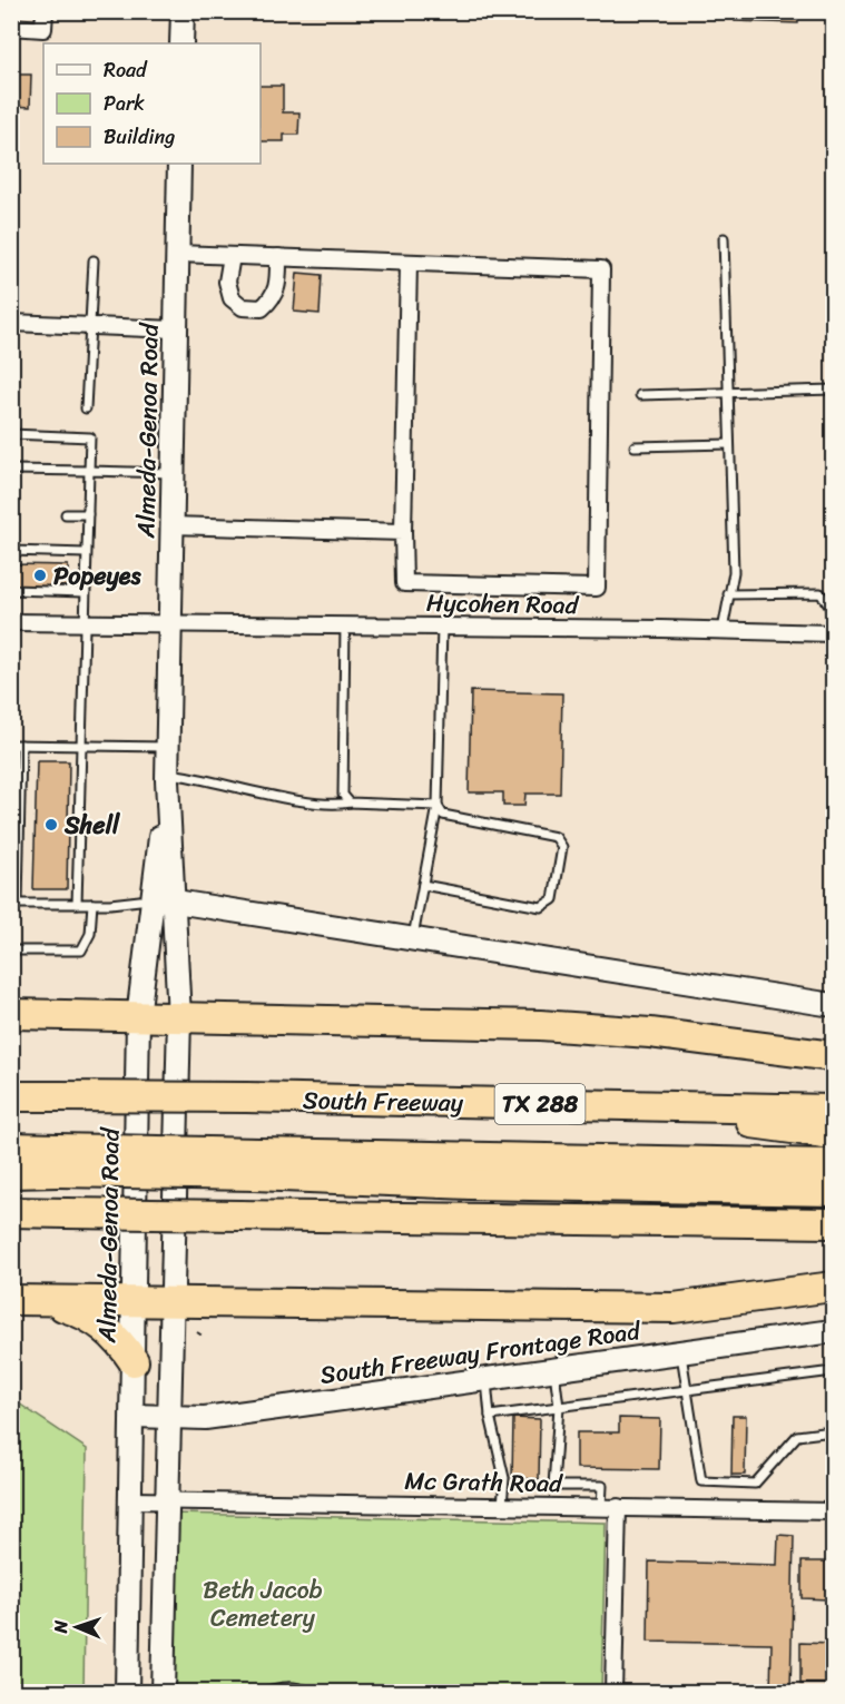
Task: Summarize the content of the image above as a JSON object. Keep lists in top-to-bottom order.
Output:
{
  "streets": {
    "highway": ["South Freeway", "TX 288"],
    "main road": ["Almeda-Genoa Road", "South Freeway Frontage Road"],
    "street": ["Hycohen Road", "Mc Grath Road"]
  },
  "crossings": [
    ["Almeda-Genoa Road", "Hycohen Road"],
    ["Almeda-Genoa Road", "South Freeway Frontage Road"],
    ["Almeda-Genoa Road", "Mc Grath Road"]
  ],
  "parks": ["Beth Jacob Cemetery"],
  "places": ["Popeyes", "Shell"],
  "legend": ["Road", "Park", "Building"],
  "north": "left"
}
